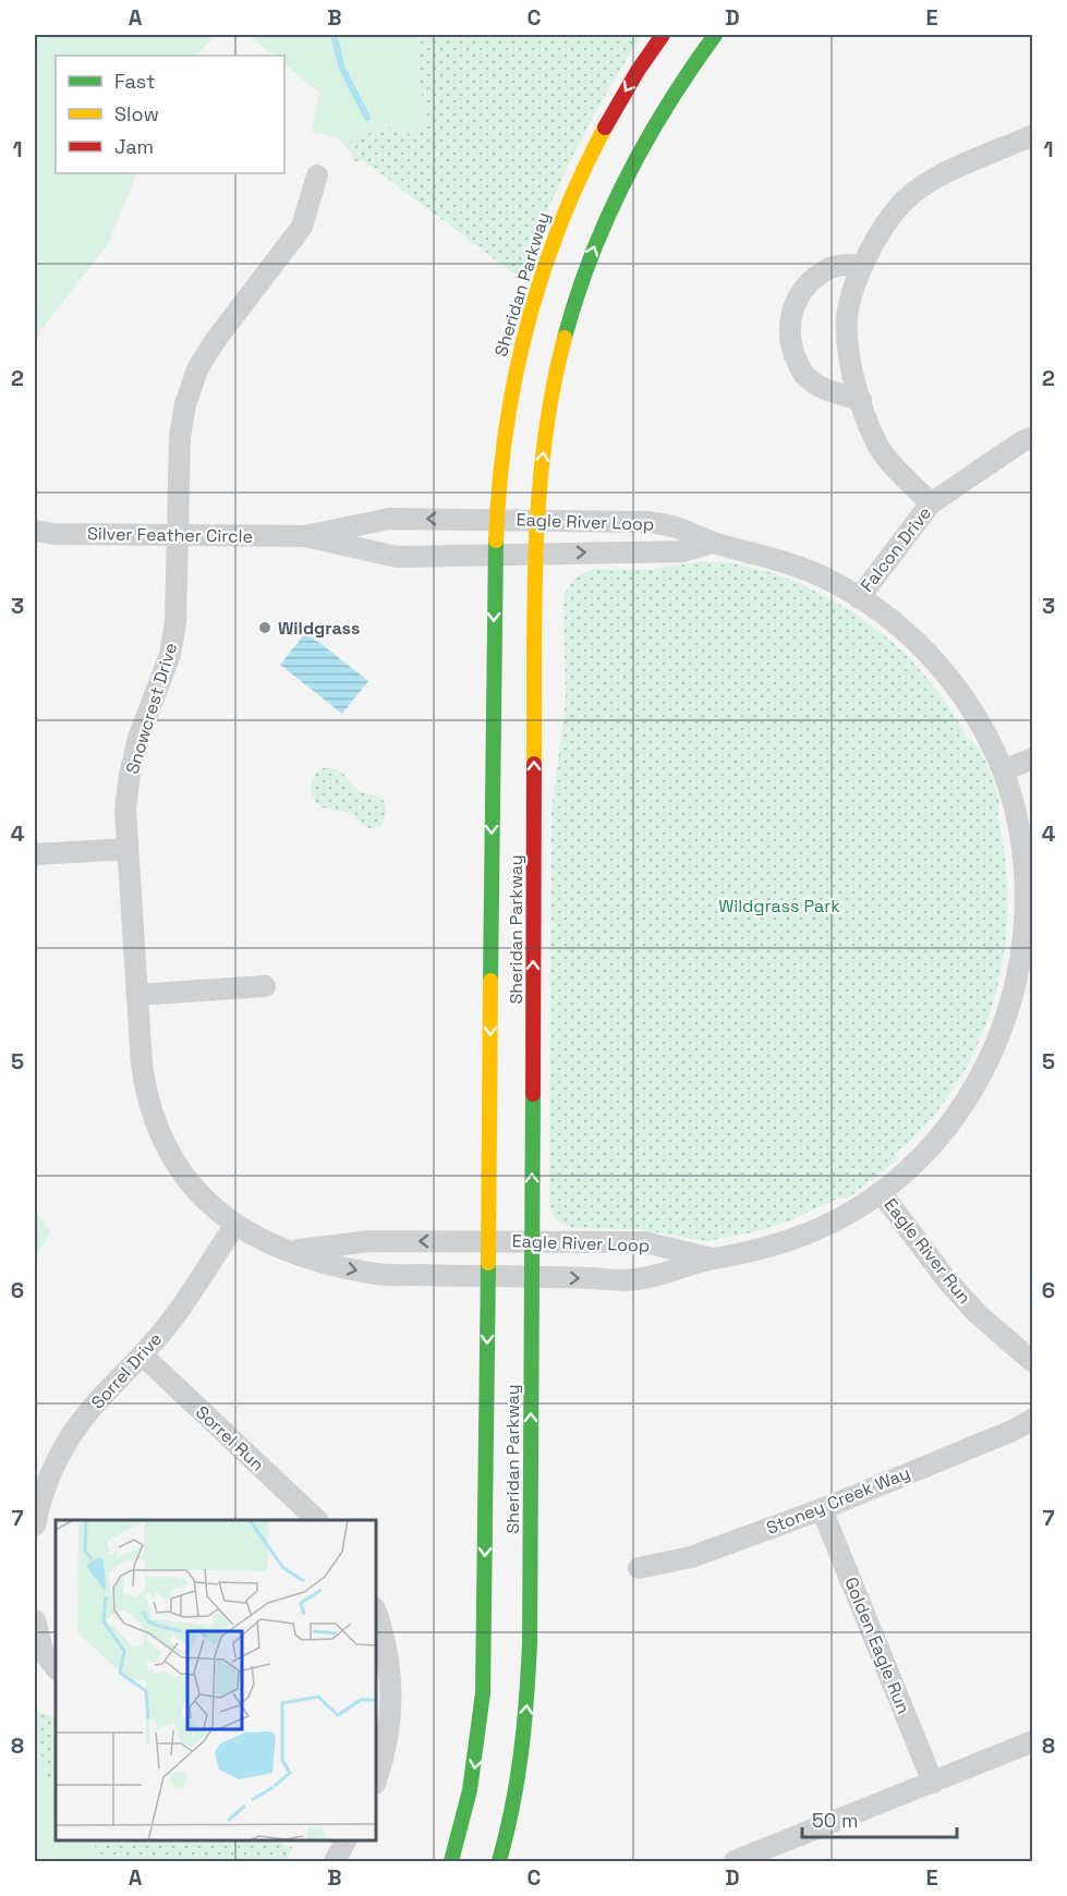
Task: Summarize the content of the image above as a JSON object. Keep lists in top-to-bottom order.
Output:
{
  "streets": {
    "main road": ["Sheridan Parkway"],
    "street": [
      "Eagle River Loop",
      "Silver Feather Circle",
      "Falcon Drive",
      "Snowcrest Drive",
      "Eagle River Run",
      "Sorrel Drive",
      "Sorrel Run",
      "Stoney Creek Way",
      "Golden Eagle Run"
    ]
  },
  "crossings": [
    ["Sheridan Parkway", "Eagle River Loop"],
    ["Sheridan Parkway", "Silver Feather Circle"],
    ["Sheridan Parkway", "Snowcrest Drive"],
    ["Eagle River Loop", "Silver Feather Circle"],
    ["Eagle River Loop", "Falcon Drive"],
    ["Eagle River Loop", "Snowcrest Drive"],
    ["Eagle River Loop", "Eagle River Run"],
    ["Silver Feather Circle", "Snowcrest Drive"],
    ["Snowcrest Drive", "Sorrel Drive"],
    ["Sorrel Drive", "Sorrel Run"],
    ["Stoney Creek Way", "Golden Eagle Run"]
  ],
  "parks": ["Wildgrass Park"],
  "places": ["Wildgrass"],
  "legend": ["Fast", "Slow", "Jam"],
  "scale_bar": "50 m",
  "grid": {
    "columns": [
      "A",
      "B",
      "C",
      "D",
      "E"
    ],
    "rows": [
      "1",
      "2",
      "3",
      "4",
      "5",
      "6",
      "7",
      "8"
    ]
  }
}
